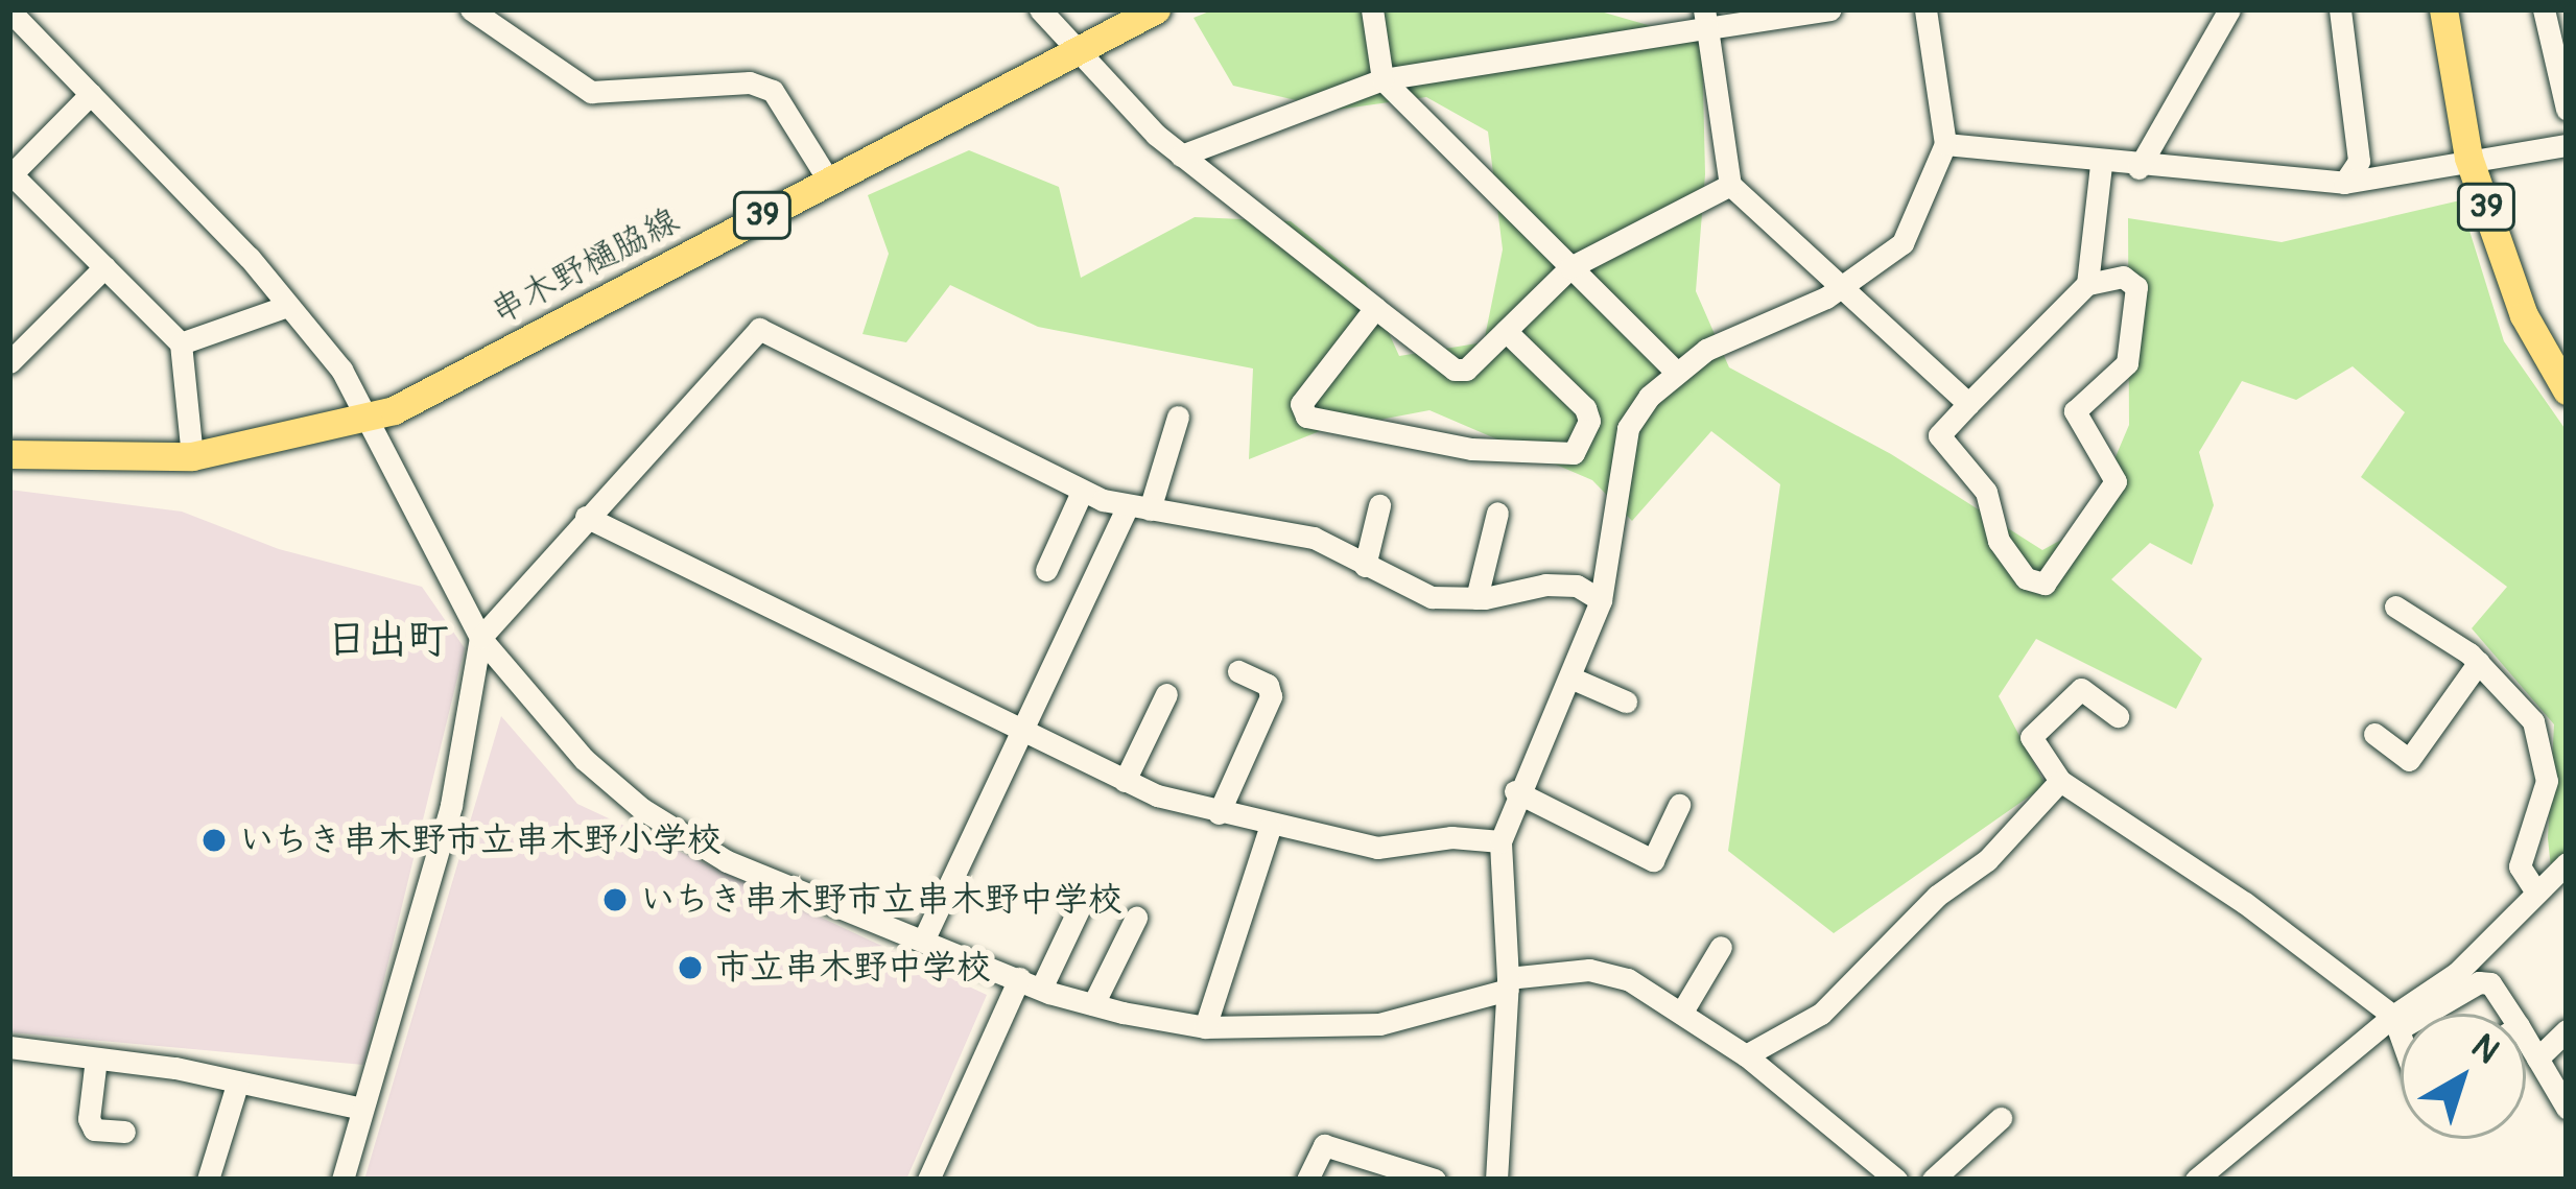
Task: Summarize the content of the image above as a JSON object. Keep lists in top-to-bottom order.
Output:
{
  "streets": {
    "main road": ["39", "串木野樋脇線"]
  },
  "districts": ["日出町"],
  "places": ["いちき串木野市立串木野小学校", "いちき串木野市立串木野中学校", "市立串木野中学校"],
  "north": "top right"
}
